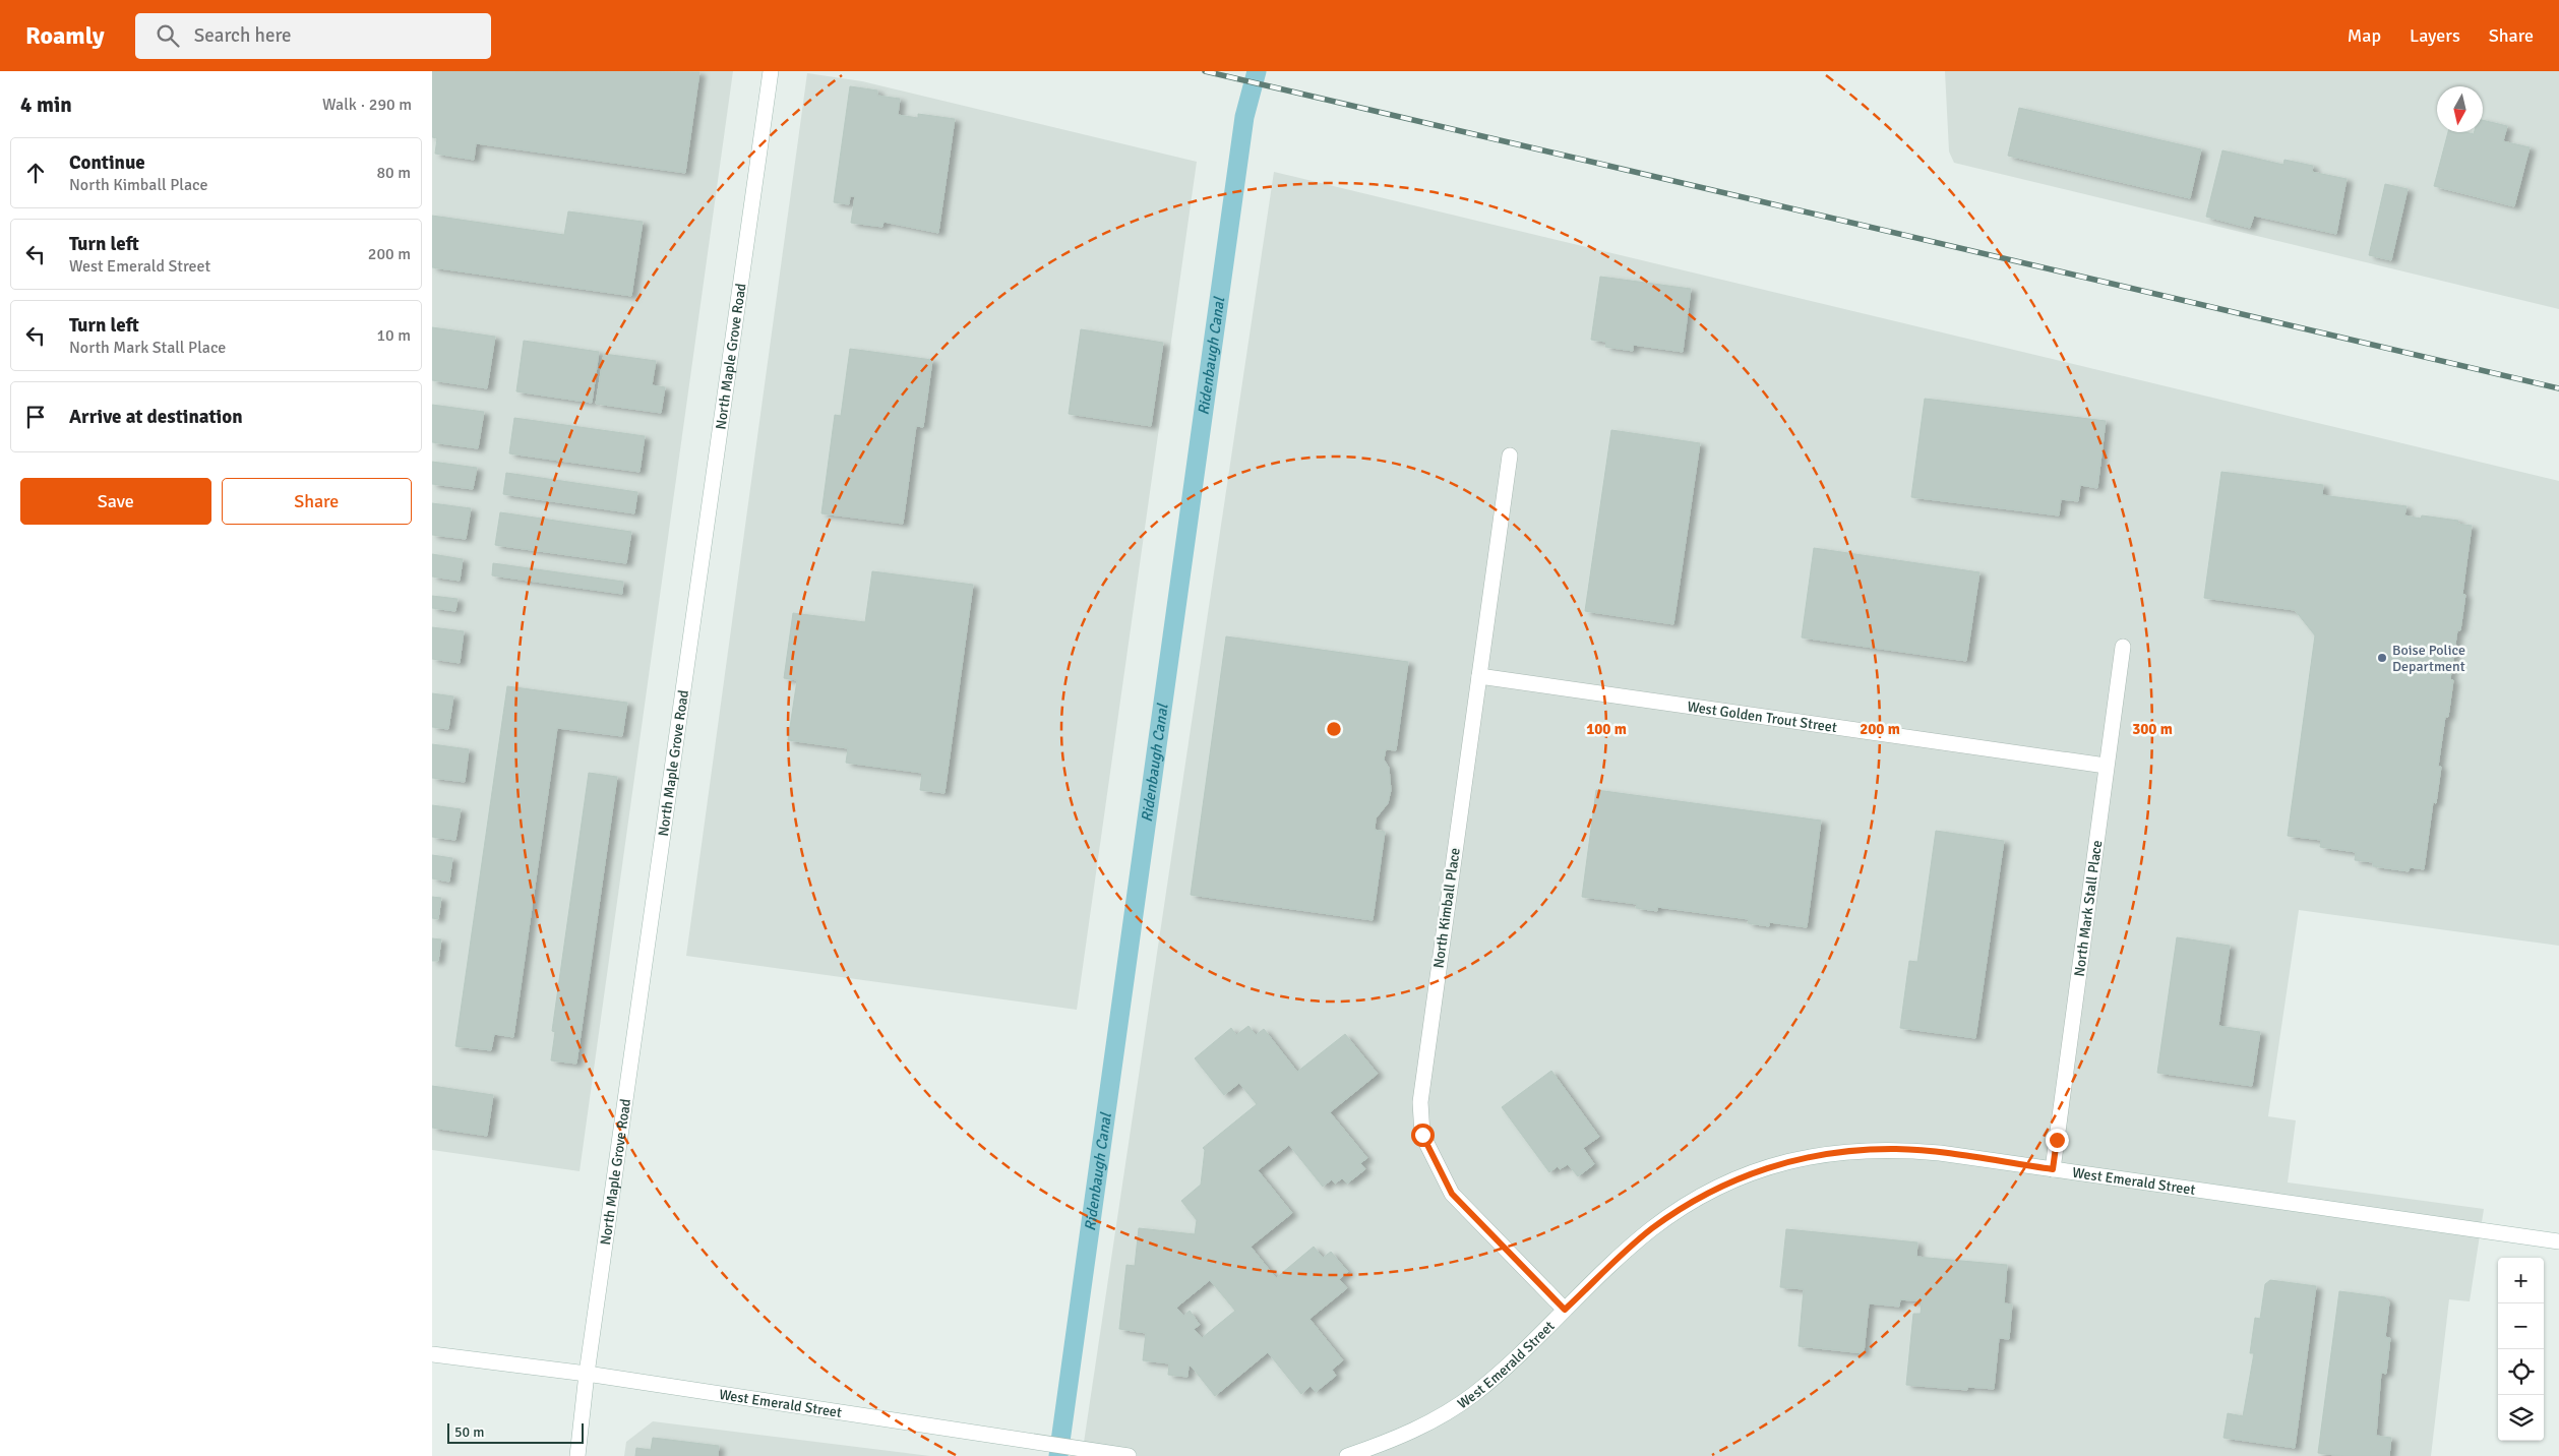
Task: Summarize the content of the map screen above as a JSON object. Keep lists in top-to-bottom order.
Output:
{
  "streets": {
    "main road": [
      "North Maple Grove Road",
      "West Golden Trout Street",
      "North Kimball Place",
      "North Mark Stall Place",
      "West Emerald Street"
    ]
  },
  "crossings": [
    ["North Maple Grove Road", "West Emerald Street"],
    ["West Golden Trout Street", "North Kimball Place"],
    ["West Golden Trout Street", "North Mark Stall Place"],
    ["North Kimball Place", "West Emerald Street"],
    ["North Mark Stall Place", "West Emerald Street"]
  ],
  "water": ["Ridenbaugh Canal"],
  "places": ["Boise Police Department"],
  "scale_bar": "50 m",
  "north": "bottom",
  "page": {
    "header": "Roamly",
    "search": "Search here",
    "nav": ["Map", "Layers", "Share"],
    "heading": ["4 min", "Walk · 290 m"],
    "list": [
      ["Continue", "North Kimball Place", "80 m"],
      ["Turn left", "West Emerald Street", "200 m"],
      ["Turn left", "North Mark Stall Place", "10 m"],
      "Arrive at destination"
    ],
    "buttons": ["Save", "Share"],
    "map_buttons": ["+", "−"],
    "scale": "50 m"
  },
  "rings": ["100 m", "200 m", "300 m"]
}
